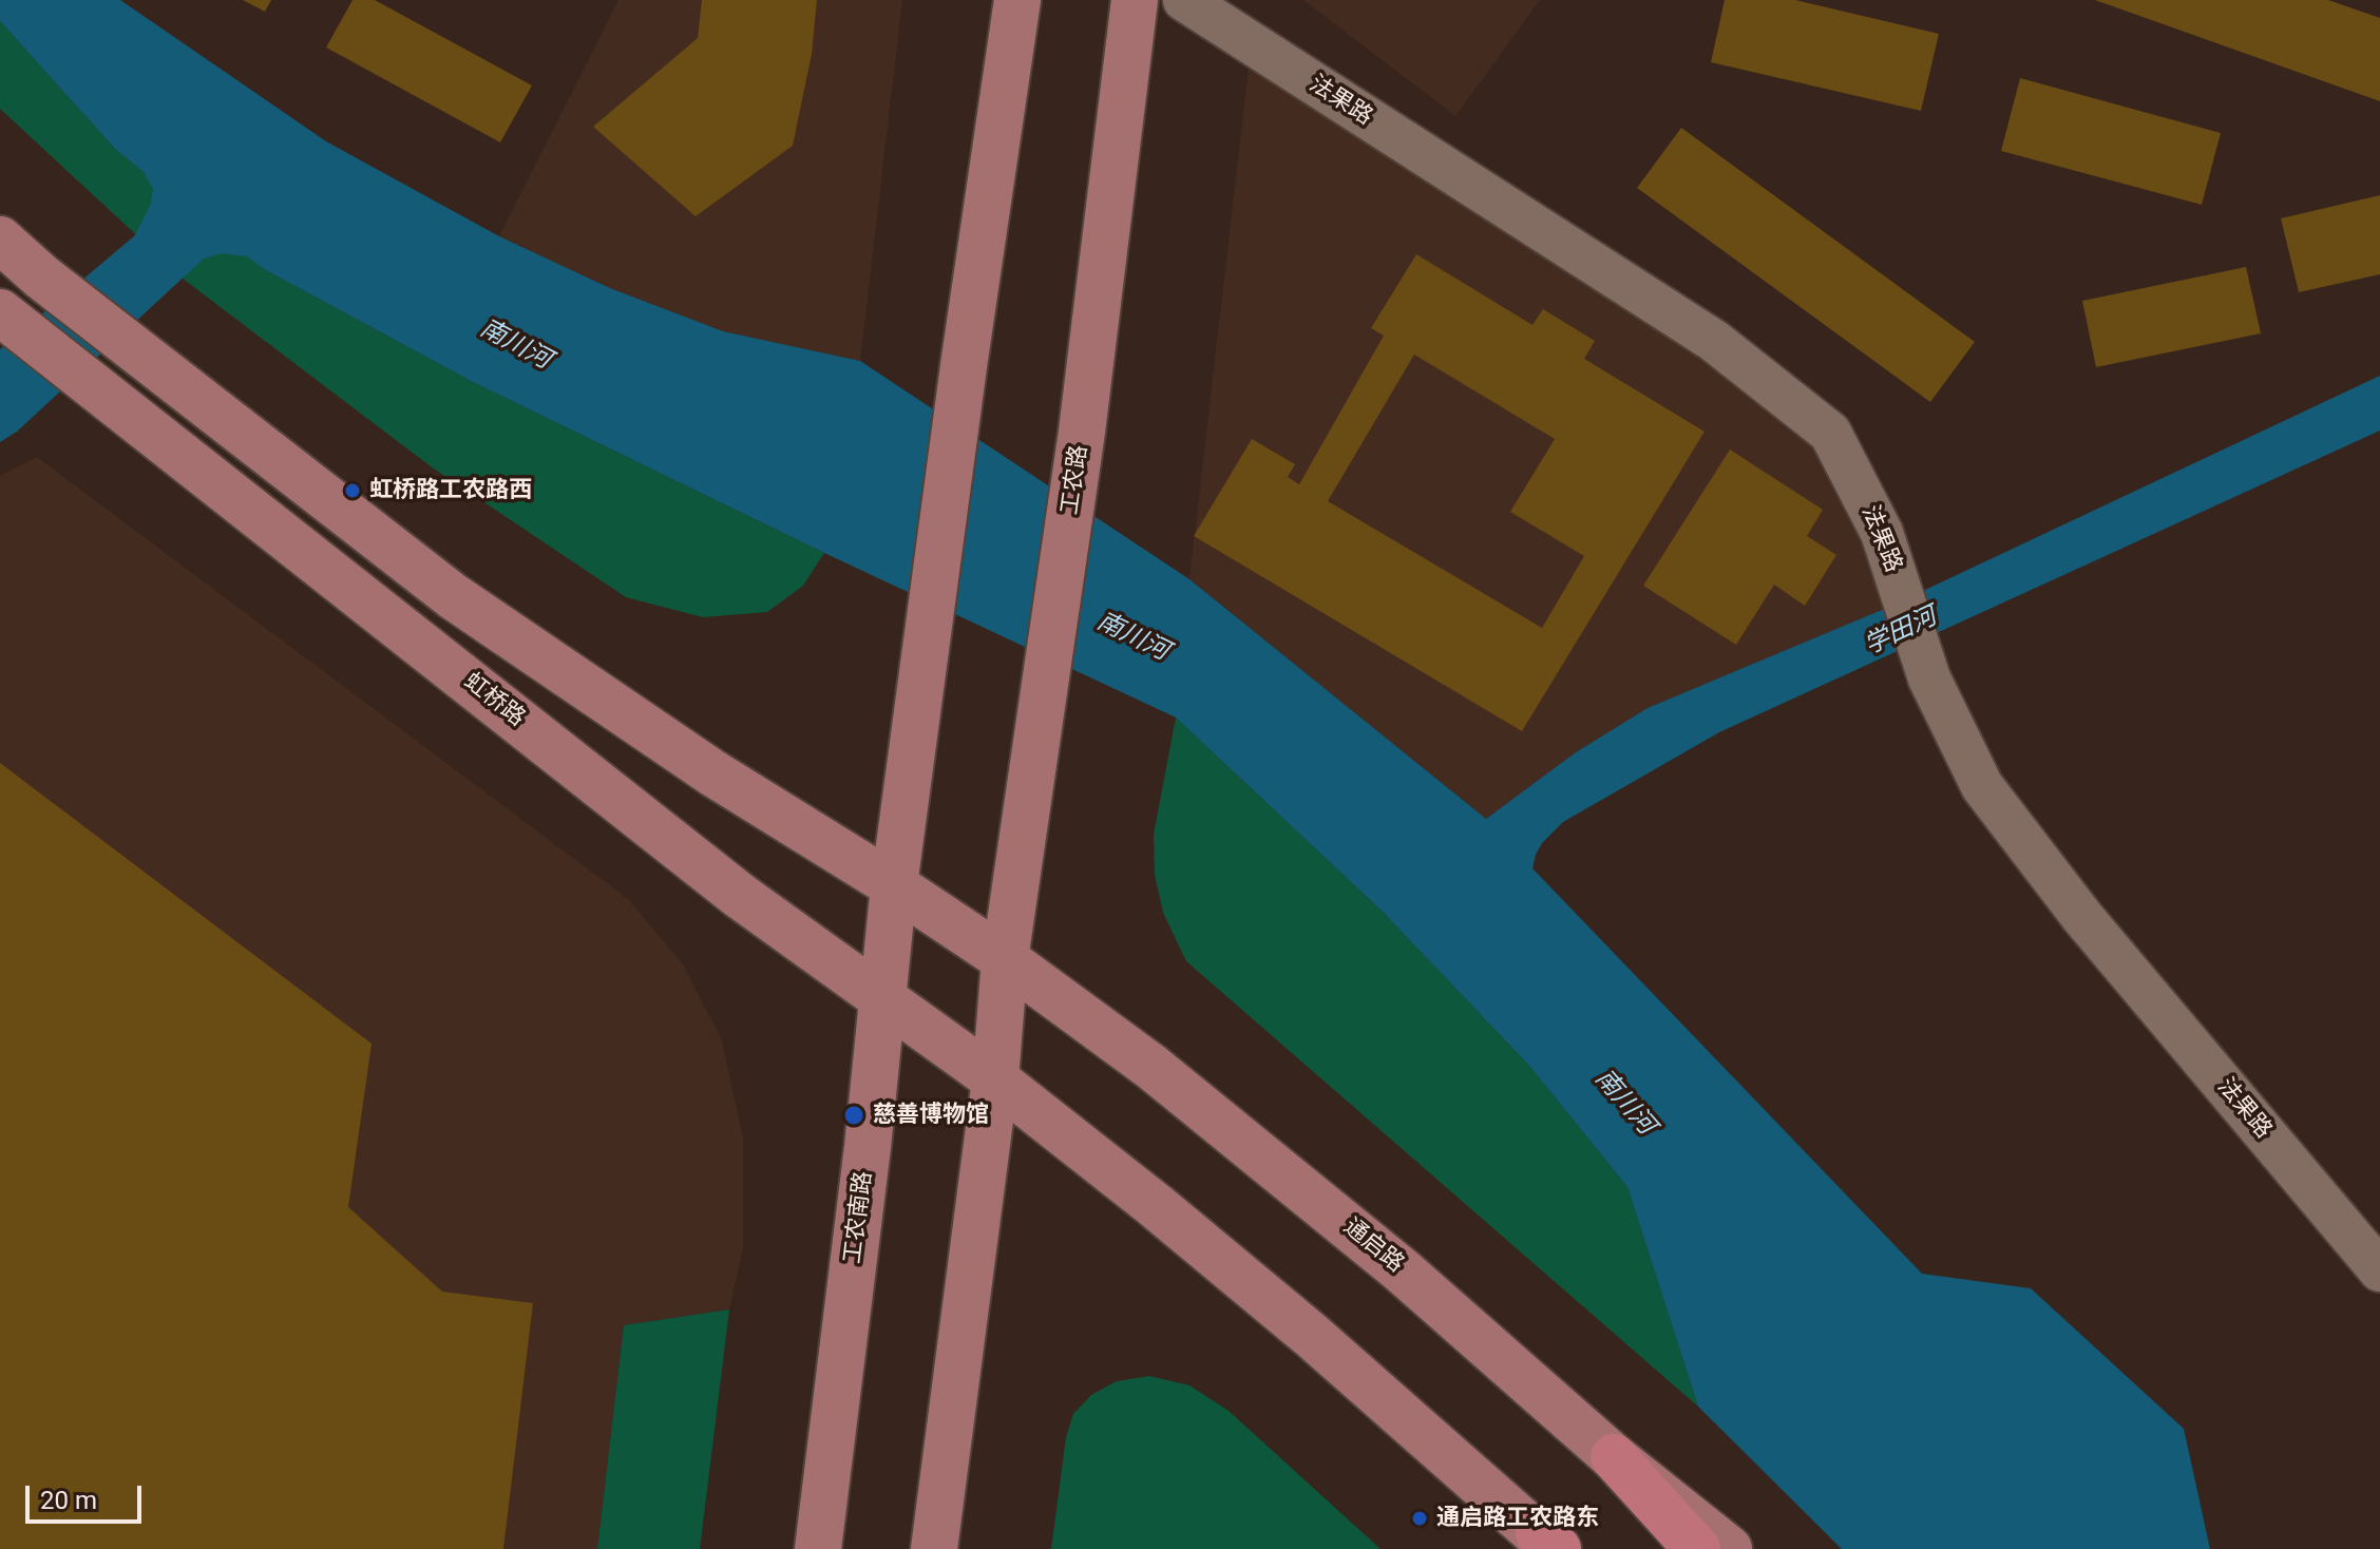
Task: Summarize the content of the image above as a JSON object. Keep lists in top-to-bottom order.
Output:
{
  "streets": {
    "main road": [
      "工农路",
      "虹桥路",
      "工农南路",
      "通启路"
    ],
    "street": ["法果路"]
  },
  "crossings": [
    ["工农路", "通启路"],
    ["虹桥路", "工农南路"]
  ],
  "water": ["南川河", "学田河"],
  "places": ["虹桥路工农路西", "慈善博物馆", "通启路工农路东"],
  "scale_bar": "20 m"
}
